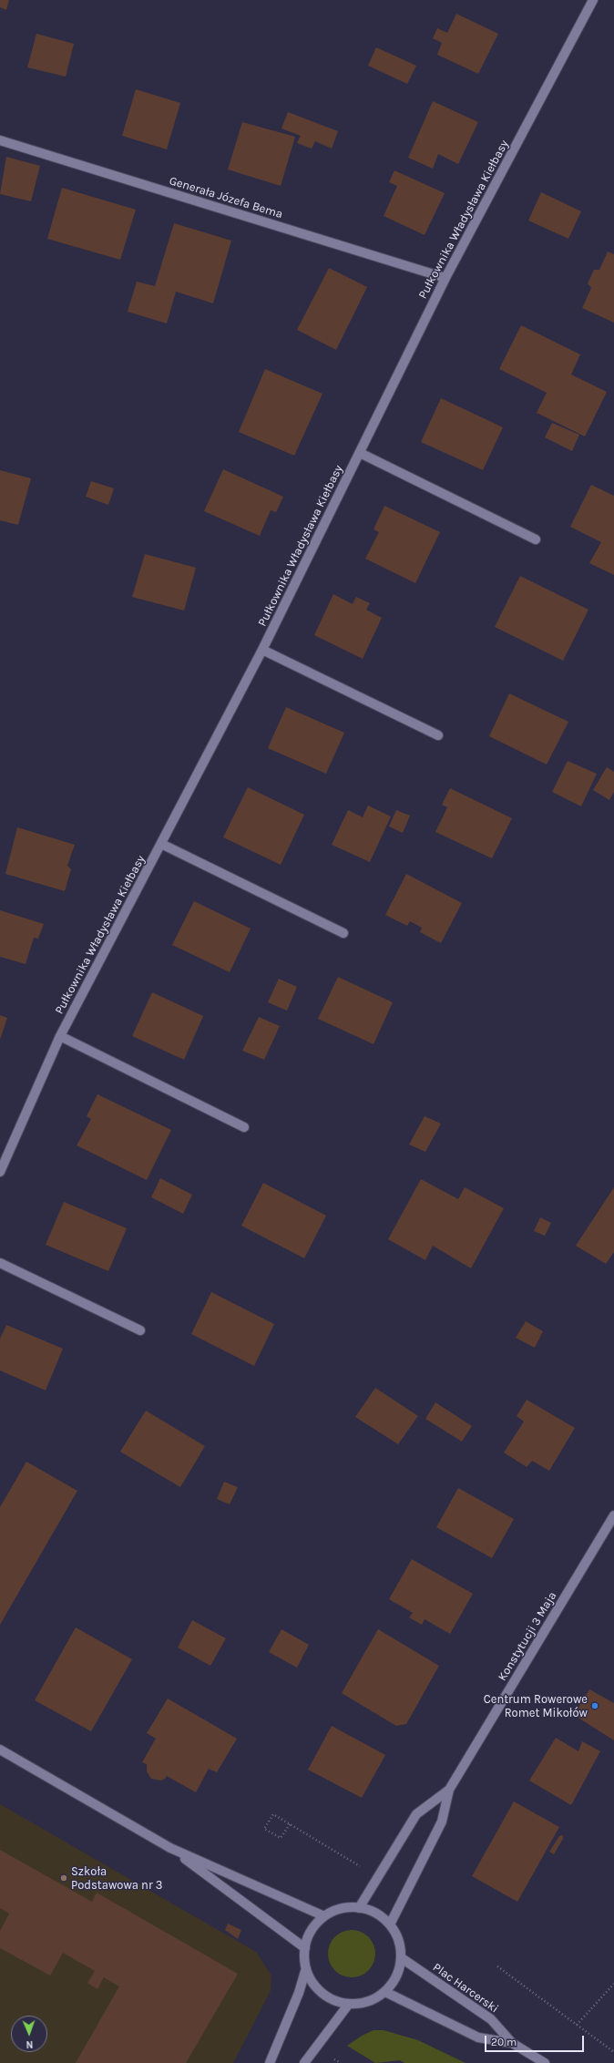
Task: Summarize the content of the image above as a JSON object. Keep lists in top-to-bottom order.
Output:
{
  "streets": {
    "street": [
      "Generała Józefa Bema",
      "Pułkownika Władysława Kiełbasy",
      "Konstytucji 3 Maja",
      "Plac Harcerski"
    ]
  },
  "crossings": [
    ["Generała Józefa Bema", "Pułkownika Władysława Kiełbasy"],
    ["Konstytucji 3 Maja", "Plac Harcerski"]
  ],
  "places": ["Centrum Rowerowe Romet Mikołów", "Szkoła Podstawowa nr 3"],
  "scale_bar": "20 m",
  "north": "bottom"
}
